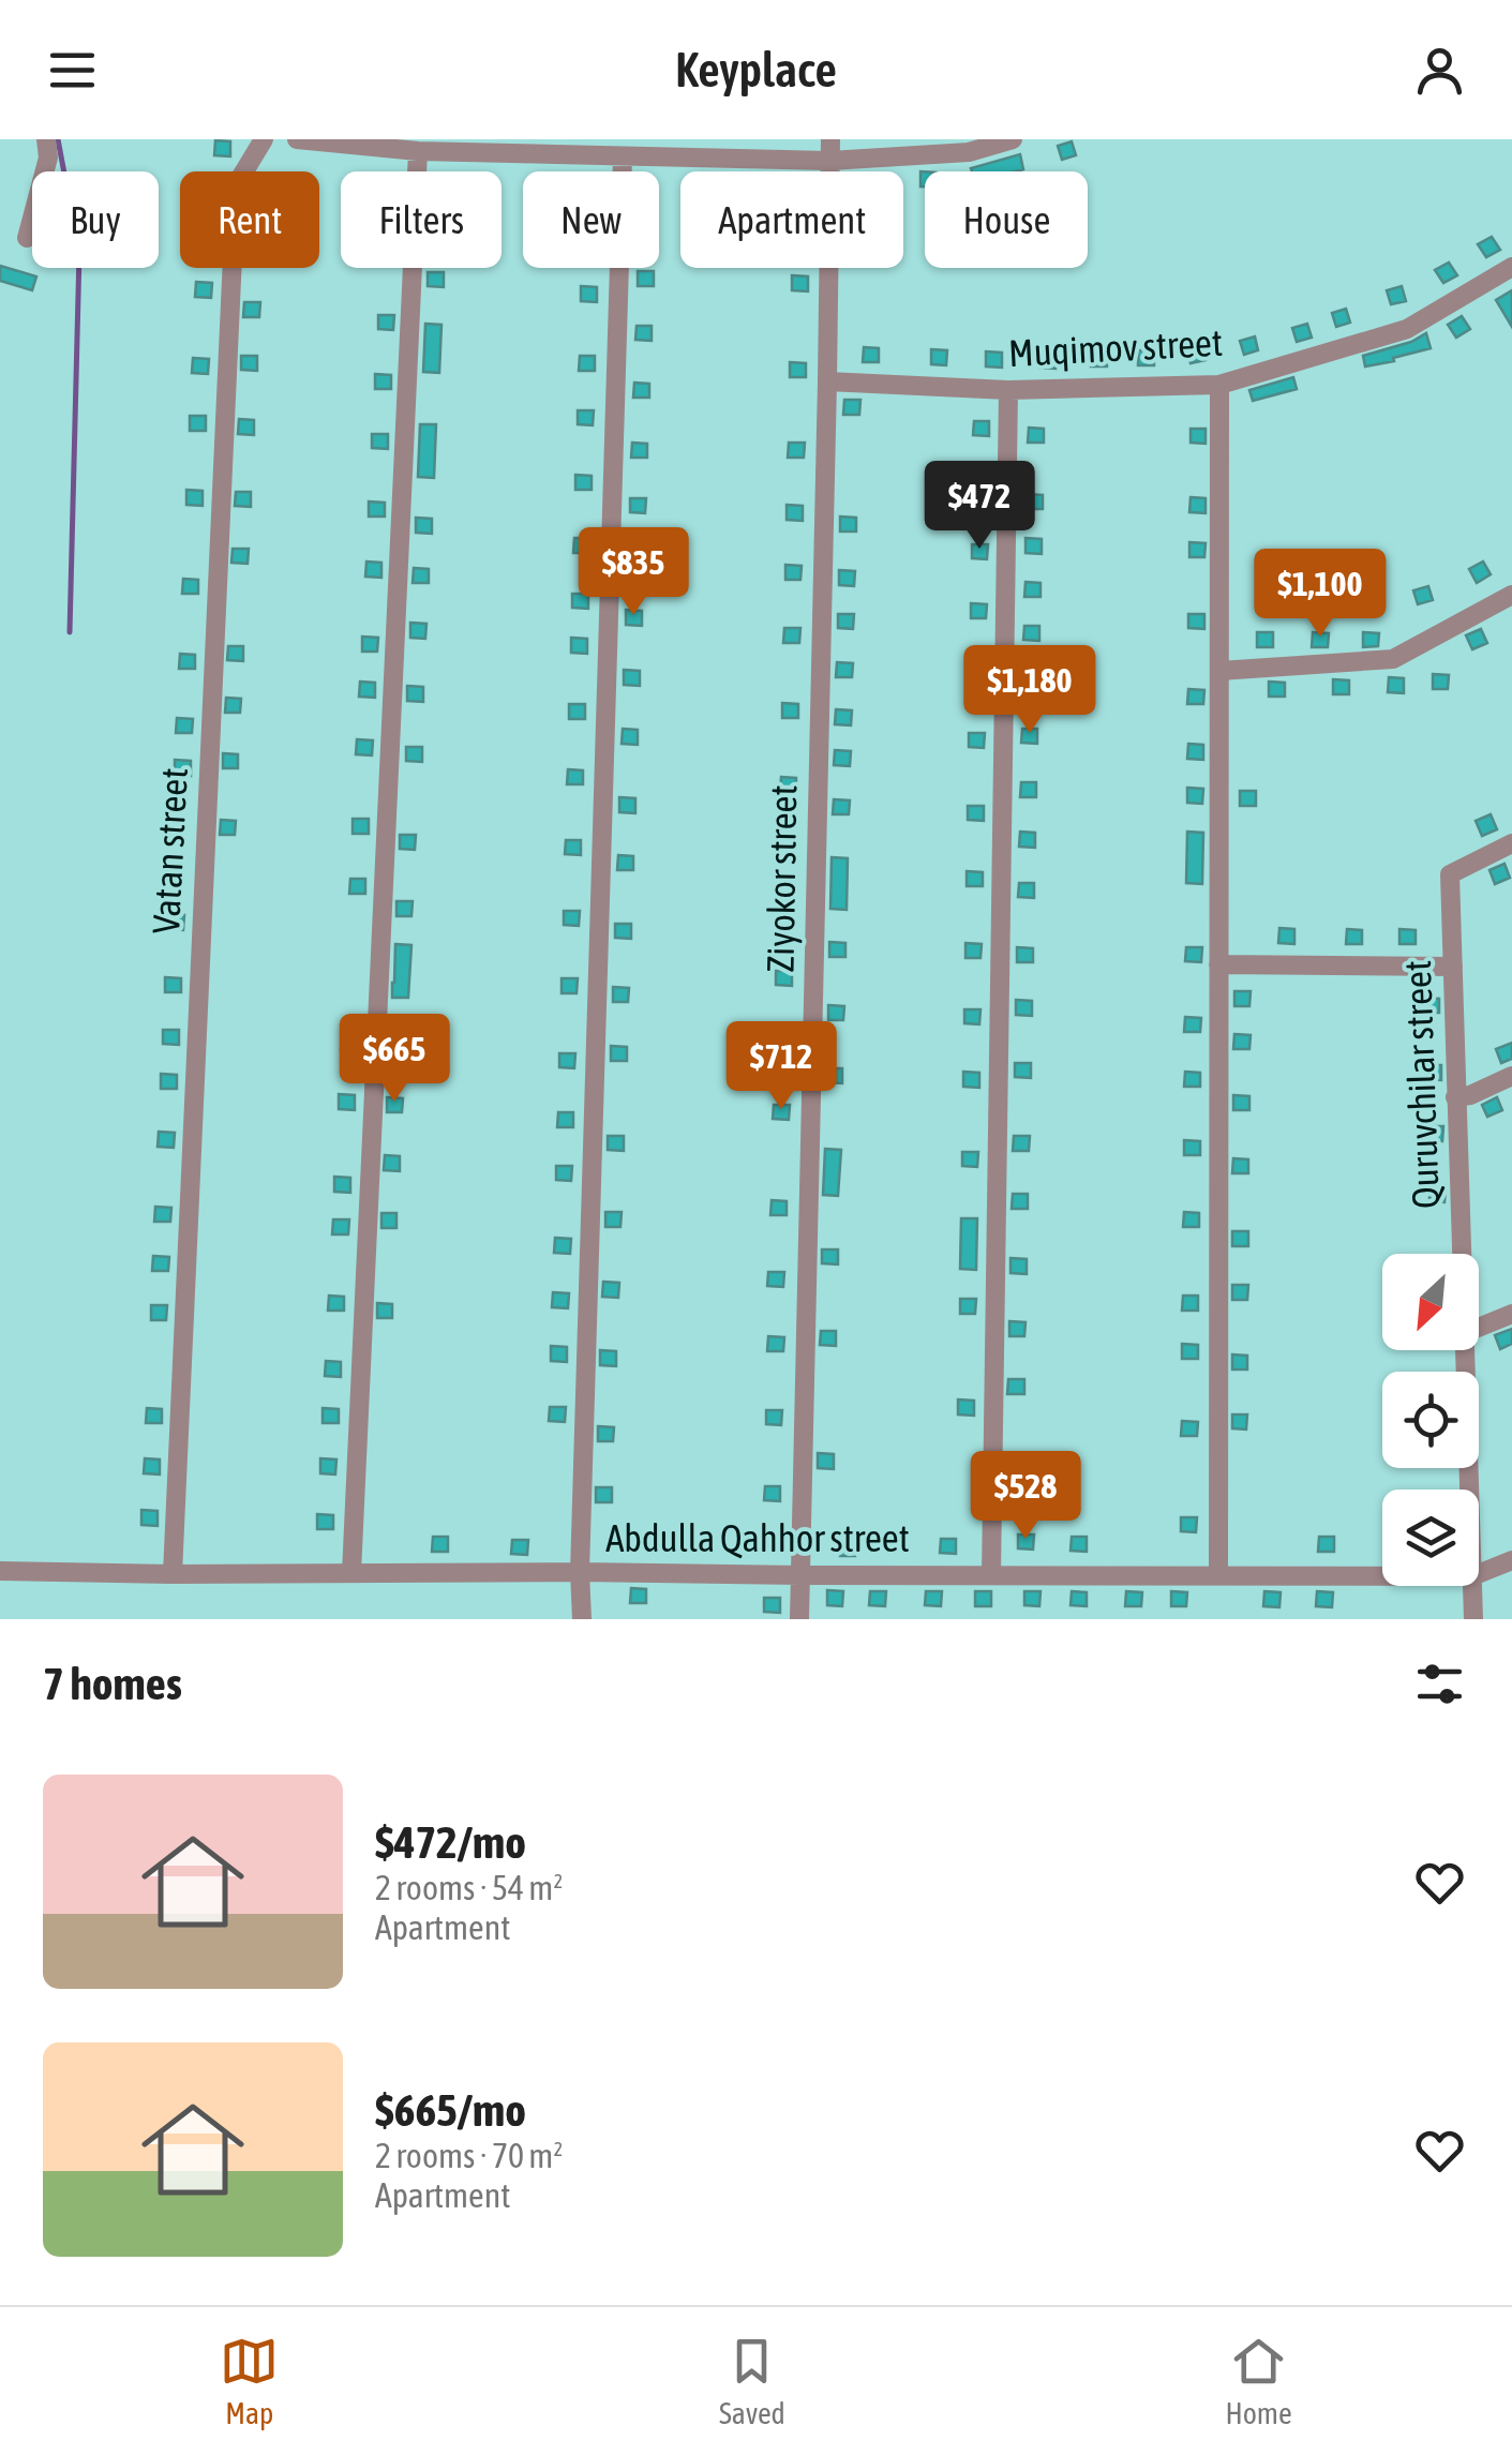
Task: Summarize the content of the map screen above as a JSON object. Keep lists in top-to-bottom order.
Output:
{
  "streets": {
    "street": [
      "Muqimov street",
      "Vatan street",
      "Ziyokor street",
      "Quruvchilar street",
      "Abdulla Qahhor street"
    ]
  },
  "crossings": [
    ["Muqimov street", "Ziyokor street"],
    ["Vatan street", "Abdulla Qahhor street"],
    ["Ziyokor street", "Abdulla Qahhor street"]
  ],
  "north": "bottom left",
  "page": {
    "header": "Keyplace",
    "chip": [
      "Buy",
      "Rent",
      "Filters",
      "New",
      "Apartment",
      "House"
    ],
    "price": [
      "$472",
      "$835",
      "$1,100",
      "$1,180",
      "$665",
      "$712",
      "$528"
    ],
    "heading": "7 homes",
    "list": [
      {
        "name": "$472/mo",
        "note": "2 rooms · 54 m² · Apartment"
      },
      {
        "name": "$665/mo",
        "note": "2 rooms · 70 m² · Apartment"
      }
    ],
    "tabs": ["Map", "Saved", "Home"]
  }
}
